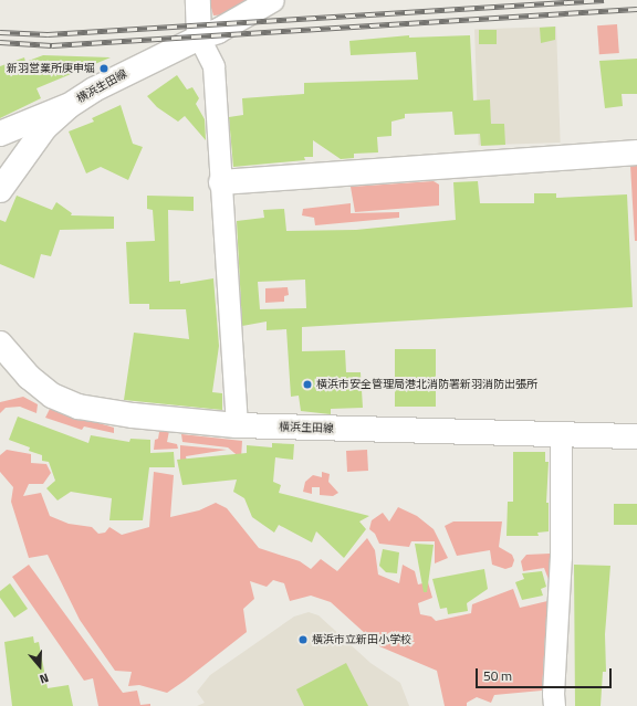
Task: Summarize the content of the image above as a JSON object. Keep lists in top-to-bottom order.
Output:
{
  "streets": {
    "main road": ["横浜生田線"]
  },
  "places": ["新羽営業所庚申堀", "横浜市安全管理局港北消防署新羽消防出張所", "横浜市立新田小学校"],
  "scale_bar": "50 m",
  "north": "bottom"
}
